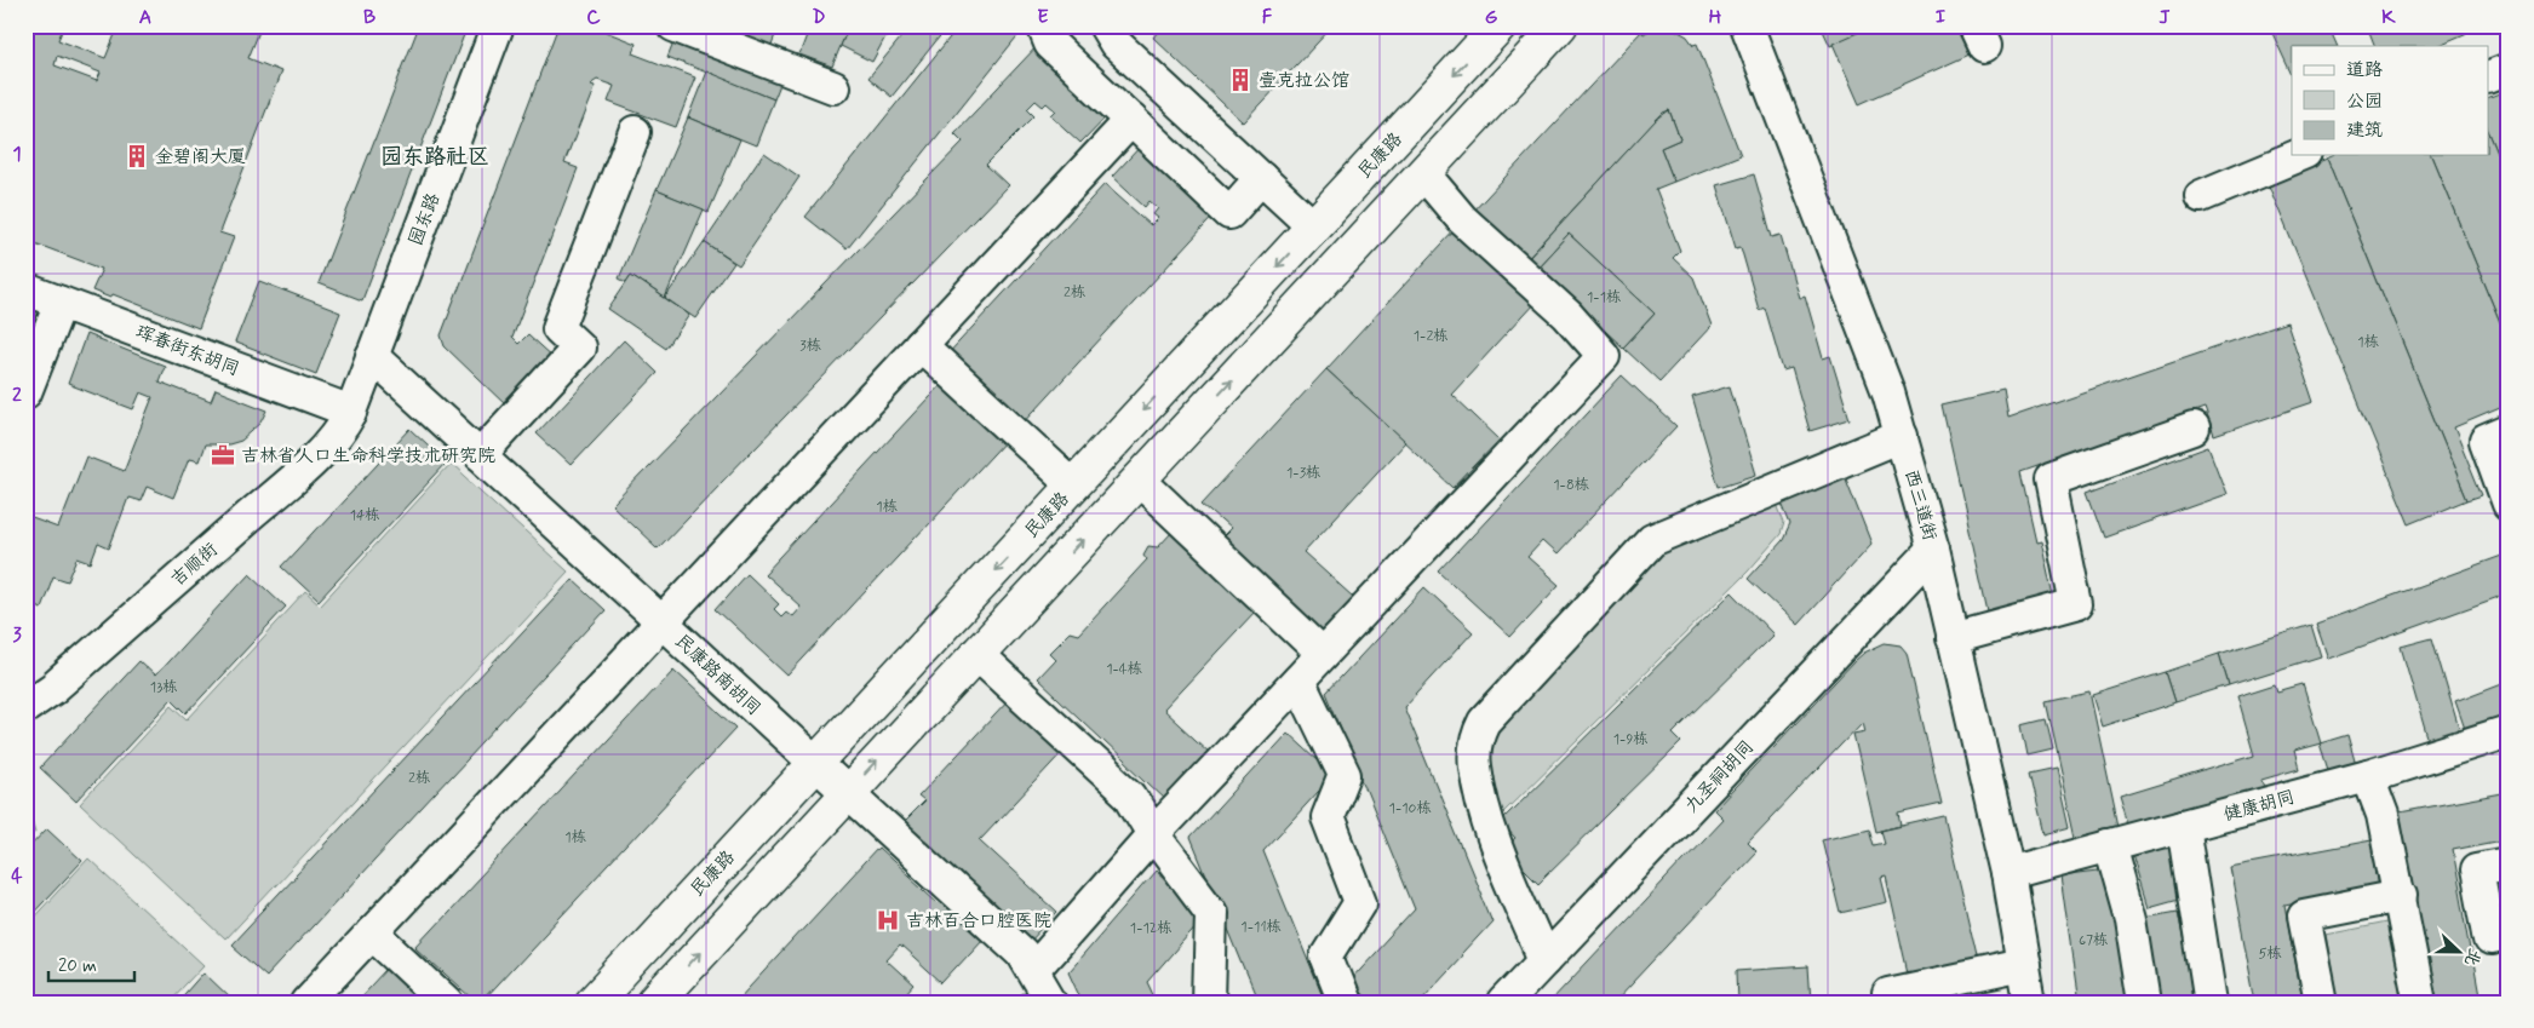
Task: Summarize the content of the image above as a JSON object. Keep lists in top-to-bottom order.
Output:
{
  "streets": {
    "main road": ["民康路"],
    "street": [
      "园东路",
      "珲春街东胡同",
      "西三道街",
      "吉顺街",
      "民康路南胡同",
      "九圣祠胡同",
      "健康胡同"
    ]
  },
  "crossings": [
    ["民康路", "民康路南胡同"],
    ["园东路", "珲春街东胡同"],
    ["园东路", "吉顺街"],
    ["园东路", "民康路南胡同"],
    ["珲春街东胡同", "吉顺街"],
    ["西三道街", "九圣祠胡同"],
    ["西三道街", "健康胡同"]
  ],
  "districts": ["园东路社区"],
  "places": {
    "building": ["壹克拉公馆", "金碧阁大厦"],
    "office": ["吉林省人口生命科学技术研究院"],
    "hospital": ["吉林百合口腔医院"]
  },
  "house_numbers": [
    "2栋",
    "1-1栋",
    "1-2栋",
    "1栋",
    "3栋",
    "1-3栋",
    "1-8栋",
    "1栋",
    "14栋",
    "1-4栋",
    "13栋",
    "1-9栋",
    "2栋",
    "1-10栋",
    "1栋",
    "1-11栋",
    "1-12栋",
    "67栋",
    "5栋"
  ],
  "legend": ["道路", "公园", "建筑"],
  "scale_bar": "20 m",
  "north": "right",
  "grid": {
    "columns": [
      "A",
      "B",
      "C",
      "D",
      "E",
      "F",
      "G",
      "H",
      "I",
      "J",
      "K"
    ],
    "rows": [
      "1",
      "2",
      "3",
      "4"
    ]
  }
}
